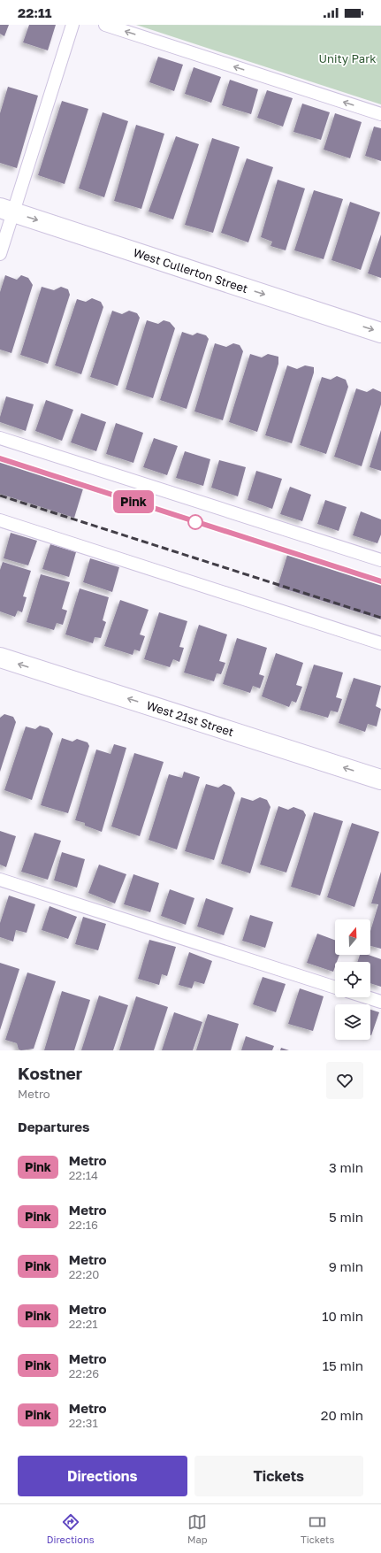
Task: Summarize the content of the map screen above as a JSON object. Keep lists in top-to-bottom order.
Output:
{
  "streets": {
    "street": ["West Cullerton Street", "West 21st Street"]
  },
  "one_way": ["West Cullerton Street", "West 21st Street"],
  "parks": ["Unity Park"],
  "lines": ["metro line Pink"],
  "north": "top",
  "page": {
    "status": "22:11",
    "on_map": "Pink",
    "heading": [
      ["Kostner", "Metro"],
      "Departures"
    ],
    "list": [
      {
        "mark": "Pink",
        "name": "Metro",
        "note": "22:14",
        "value": "3 min"
      },
      {
        "mark": "Pink",
        "name": "Metro",
        "note": "22:16",
        "value": "5 min"
      },
      {
        "mark": "Pink",
        "name": "Metro",
        "note": "22:20",
        "value": "9 min"
      },
      {
        "mark": "Pink",
        "name": "Metro",
        "note": "22:21",
        "value": "10 min"
      },
      {
        "mark": "Pink",
        "name": "Metro",
        "note": "22:26",
        "value": "15 min"
      },
      {
        "mark": "Pink",
        "name": "Metro",
        "note": "22:31",
        "value": "20 min"
      }
    ],
    "buttons": ["Directions", "Tickets"],
    "tabs": ["Directions", "Map", "Tickets"]
  }
}
